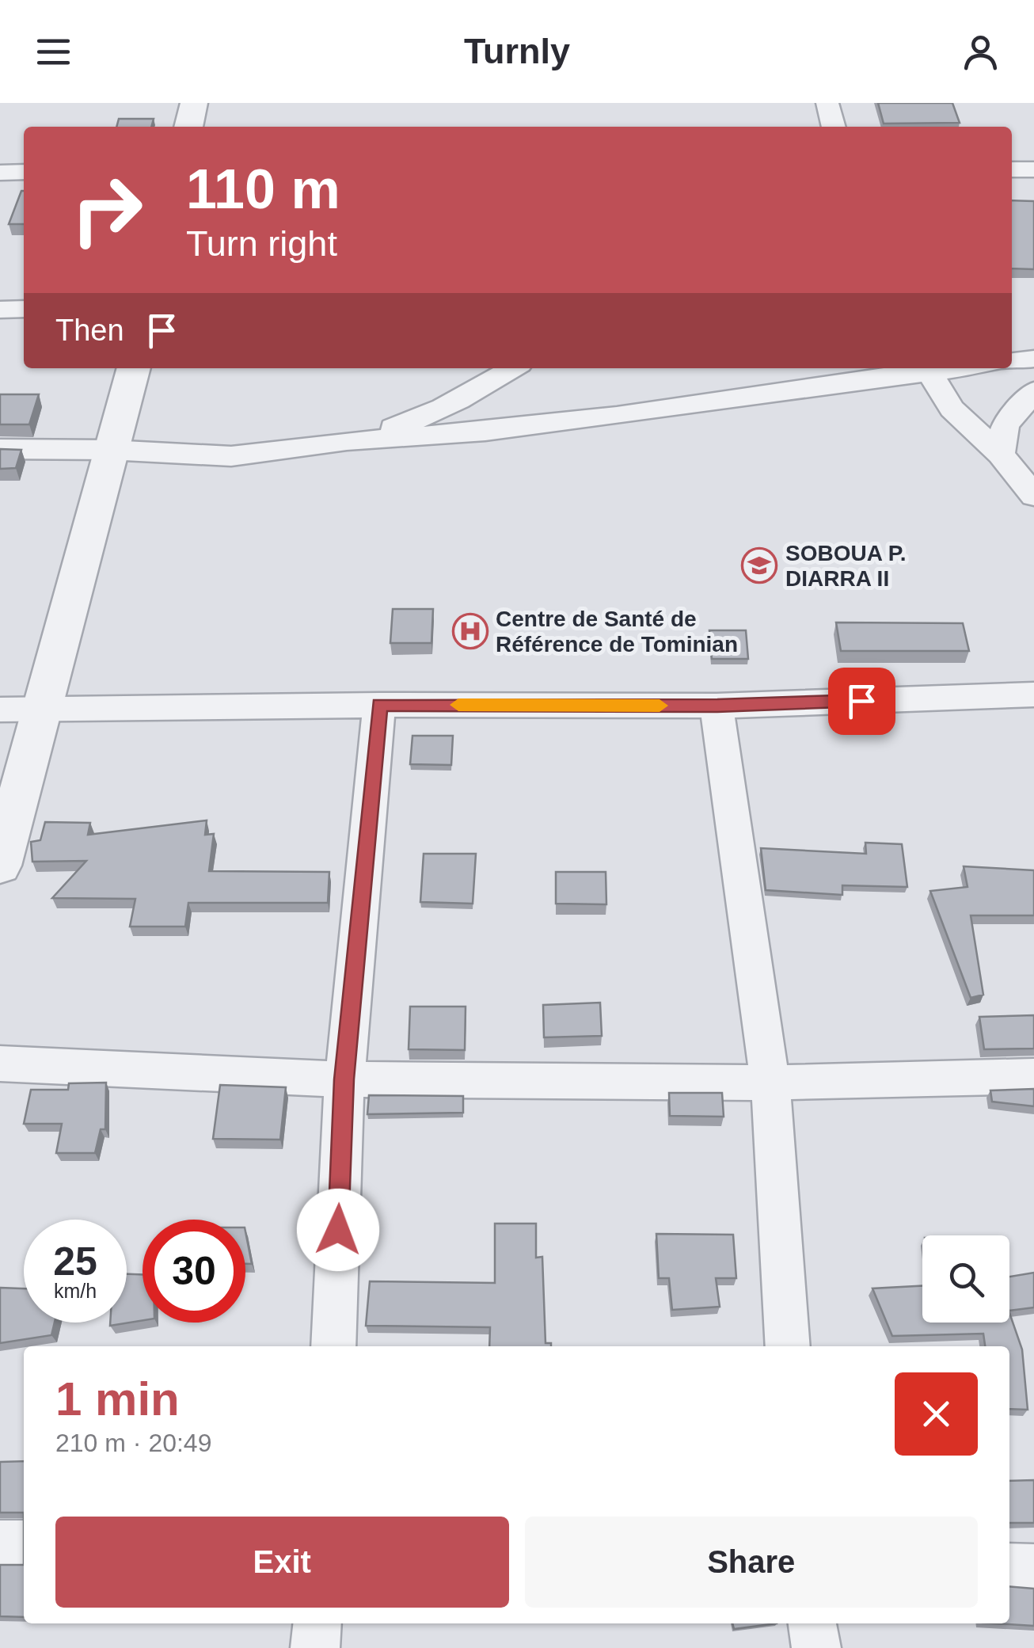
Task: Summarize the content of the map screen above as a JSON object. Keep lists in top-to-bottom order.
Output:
{
  "places": {
    "school or university": ["SOBOUA P. DIARRA II"],
    "hospital": ["Centre de Santé de Référence de Tominian"]
  },
  "page": {
    "header": "Turnly",
    "turn": ["110 m", "Turn right"],
    "then": "Then",
    "speed": "25 km/h",
    "limit": "30",
    "heading": ["1 min", "210 m · 20:49"],
    "buttons": ["Exit", "Share"]
  }
}
